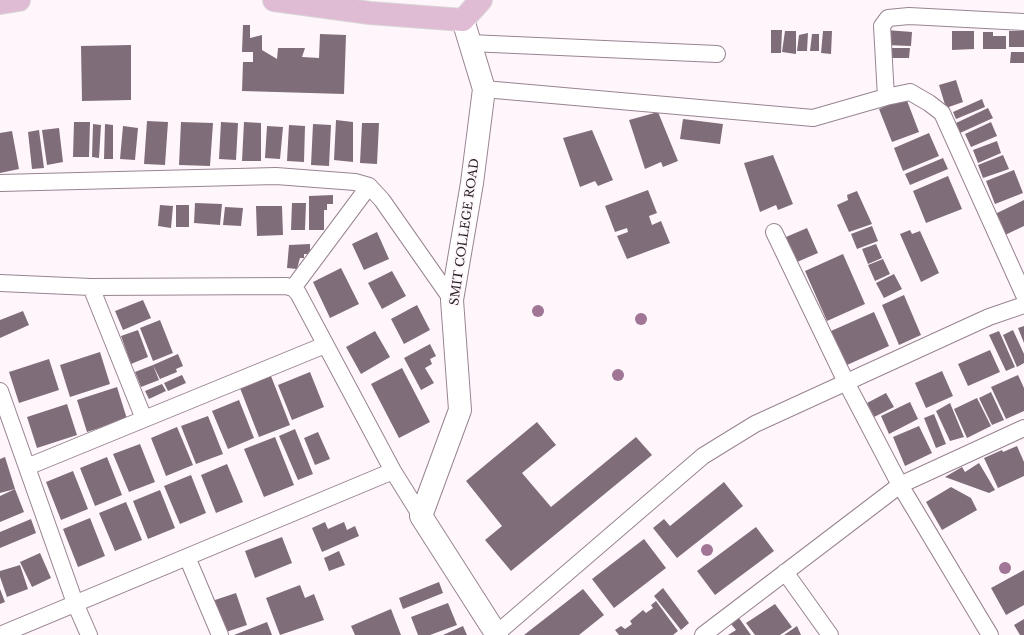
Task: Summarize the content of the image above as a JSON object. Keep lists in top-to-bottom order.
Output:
{
  "streets": {
    "main road": ["SMIT COLLEGE ROAD"]
  }
}
